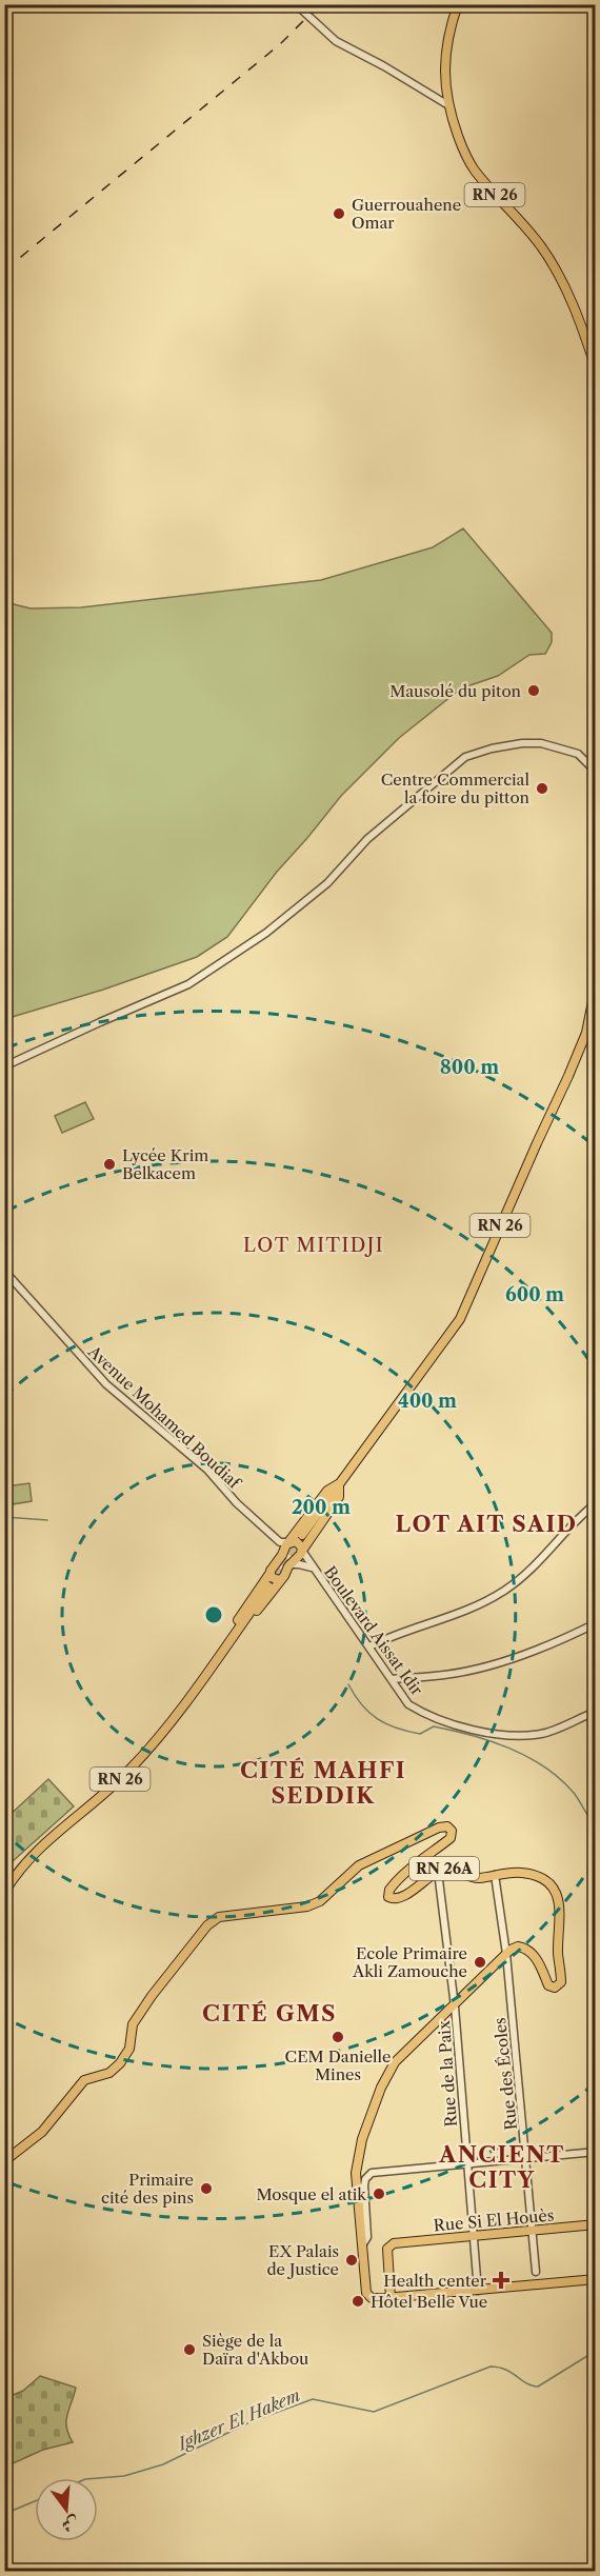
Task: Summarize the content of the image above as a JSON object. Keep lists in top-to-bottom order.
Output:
{
  "streets": {
    "main road": ["RN 26", "RN 26A", "Rue Si El Houès"],
    "street": [
      "Avenue Mohamed Boudiaf",
      "Boulevard Aissat Idir",
      "Rue de la Paix",
      "Rue des Écoles"
    ]
  },
  "crossings": [
    ["RN 26", "Avenue Mohamed Boudiaf"],
    ["RN 26", "Boulevard Aissat Idir"],
    ["RN 26A", "Rue de la Paix"],
    ["RN 26A", "Rue des Écoles"],
    ["Rue de la Paix", "Rue Si El Houès"],
    ["Rue des Écoles", "Rue Si El Houès"]
  ],
  "districts": [
    "LOT MITIDJI",
    "LOT AIT SAID",
    "CITÉ MAHFI SEDDIK",
    "CITÉ GMS",
    "ANCIENT CITY"
  ],
  "water": ["Ighzer El Hakem"],
  "places": {
    "other": [
      "Guerrouahene Omar",
      "Mausolé du piton",
      "Centre Commercial la foire du pitton",
      "Lycée Krim Belkacem",
      "Ecole Primaire Akli Zamouche",
      "CEM Danielle Mines",
      "Primaire cité des pins",
      "Mosque el atik",
      "EX Palais de Justice",
      "Hôtel Belle Vue",
      "Siège de la Daïra d'Akbou"
    ],
    "health": ["Health center"]
  },
  "north": "bottom",
  "rings": [
    "800 m",
    "600 m",
    "400 m",
    "200 m"
  ]
}
